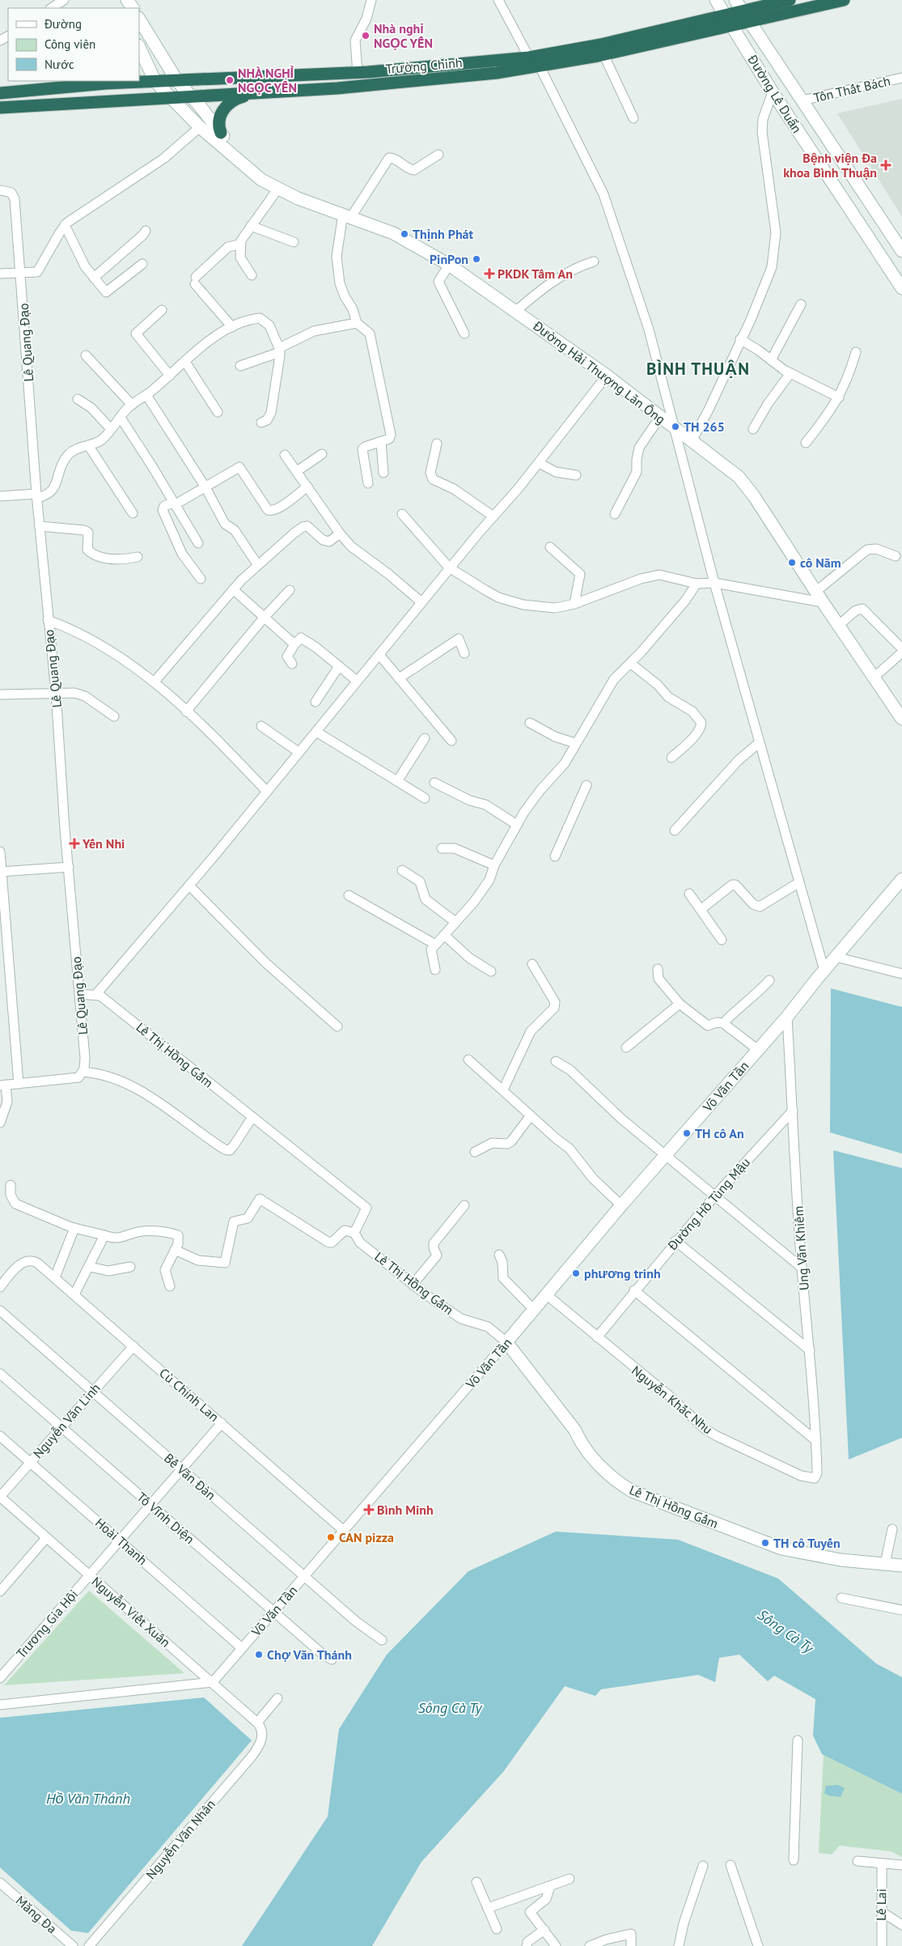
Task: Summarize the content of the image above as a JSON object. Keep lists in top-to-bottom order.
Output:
{
  "streets": {
    "highway": ["Trường Chinh"],
    "street": [
      "Tôn Thất Bách",
      "Đường Lê Duẩn",
      "Lê Quang Đạo",
      "Đường Hải Thượng Lãn Ông",
      "Lê Thị Hồng Gấm",
      "Võ Văn Tần",
      "Đường Hồ Tùng Mậu",
      "Ung Văn Khiêm",
      "Cù Chính Lan",
      "Nguyễn Khắc Nhu",
      "Nguyễn Văn Linh",
      "Bế Văn Đàn",
      "Tô Vĩnh Diện",
      "Hoài Thanh",
      "Nguyễn Viết Xuân",
      "Trương Gia Hội",
      "Nguyễn Văn Nhân",
      "Lê Lai",
      "Măng Đa"
    ]
  },
  "crossings": [
    ["Trường Chinh", "Đường Lê Duẩn"],
    ["Trường Chinh", "Đường Hải Thượng Lãn Ông"],
    ["Tôn Thất Bách", "Đường Lê Duẩn"],
    ["Lê Thị Hồng Gấm", "Võ Văn Tần"],
    ["Võ Văn Tần", "Ung Văn Khiêm"],
    ["Võ Văn Tần", "Cù Chính Lan"],
    ["Võ Văn Tần", "Nguyễn Khắc Nhu"],
    ["Võ Văn Tần", "Bế Văn Đàn"],
    ["Võ Văn Tần", "Tô Vĩnh Diện"],
    ["Võ Văn Tần", "Hoài Thanh"],
    ["Võ Văn Tần", "Nguyễn Viết Xuân"],
    ["Đường Hồ Tùng Mậu", "Ung Văn Khiêm"],
    ["Đường Hồ Tùng Mậu", "Nguyễn Khắc Nhu"],
    ["Ung Văn Khiêm", "Nguyễn Khắc Nhu"],
    ["Cù Chính Lan", "Nguyễn Văn Linh"],
    ["Cù Chính Lan", "Trương Gia Hội"],
    ["Nguyễn Văn Linh", "Bế Văn Đàn"],
    ["Nguyễn Văn Linh", "Tô Vĩnh Diện"],
    ["Nguyễn Văn Linh", "Hoài Thanh"],
    ["Nguyễn Văn Linh", "Nguyễn Viết Xuân"],
    ["Bế Văn Đàn", "Trương Gia Hội"],
    ["Tô Vĩnh Diện", "Trương Gia Hội"],
    ["Hoài Thanh", "Trương Gia Hội"],
    ["Nguyễn Viết Xuân", "Trương Gia Hội"],
    ["Nguyễn Viết Xuân", "Nguyễn Văn Nhân"]
  ],
  "districts": ["BÌNH THUẬN"],
  "water": ["Sông Cà Ty", "Hồ Văn Thánh"],
  "places": {
    "other": [
      "Nhà nghỉ NGỌC YẾN",
      "NHÀ NGHỈ NGỌC YẾN",
      "Thịnh Phát",
      "PinPon",
      "TH 265",
      "cô Năm",
      "TH cô An",
      "phương trinh",
      "CAN pizza",
      "TH cô Tuyến",
      "Chợ Văn Thánh"
    ],
    "health": [
      "Bệnh viện Đa khoa Bình Thuận",
      "PKDK Tâm An",
      "Yến Nhi",
      "Bình Minh"
    ]
  },
  "legend": ["Đường", "Công viên", "Nước"]
}
